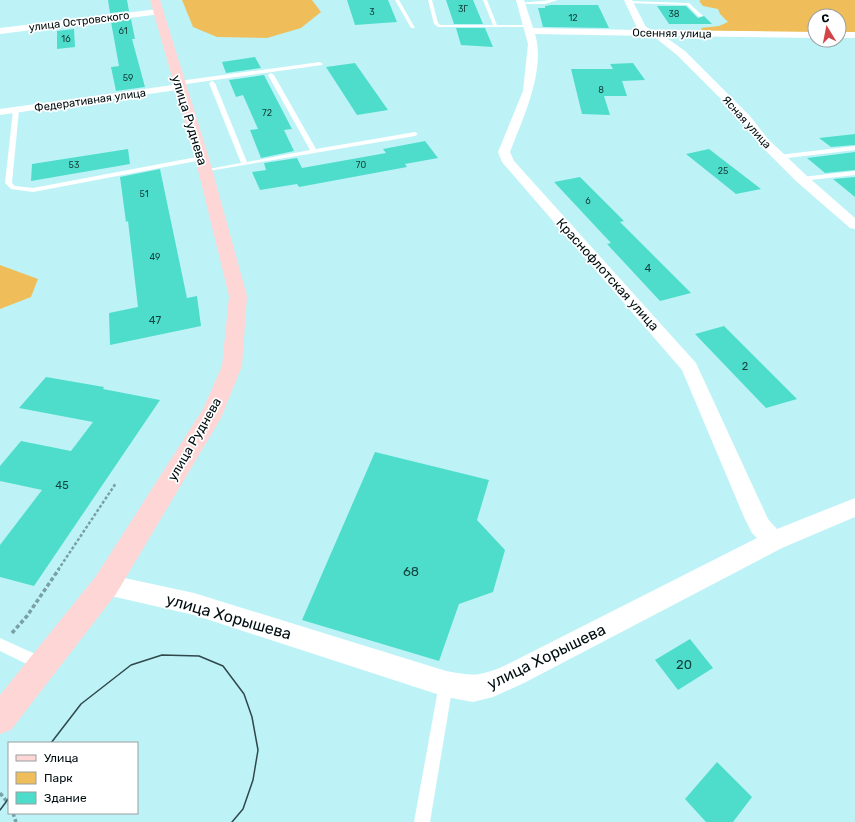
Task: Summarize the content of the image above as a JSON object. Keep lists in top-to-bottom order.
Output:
{
  "streets": {
    "main road": ["улица Руднева"],
    "street": [
      "улица Островского",
      "Осенняя улица",
      "Федеративная улица",
      "Ясная улица",
      "Краснофлотская улица",
      "улица Хорышева"
    ]
  },
  "crossings": [
    ["улица Островского", "улица Руднева"],
    ["Осенняя улица", "Ясная улица"],
    ["Осенняя улица", "Краснофлотская улица"],
    ["Федеративная улица", "улица Руднева"],
    ["улица Руднева", "улица Хорышева"],
    ["Краснофлотская улица", "улица Хорышева"]
  ],
  "house_numbers": [
    "3Г",
    "3",
    "38",
    "12",
    "61",
    "16",
    "59",
    "8",
    "72",
    "53",
    "70",
    "25",
    "51",
    "6",
    "49",
    "4",
    "47",
    "2",
    "45",
    "68",
    "20"
  ],
  "legend": ["Улица", "Парк", "Здание"],
  "north": "top"
}
